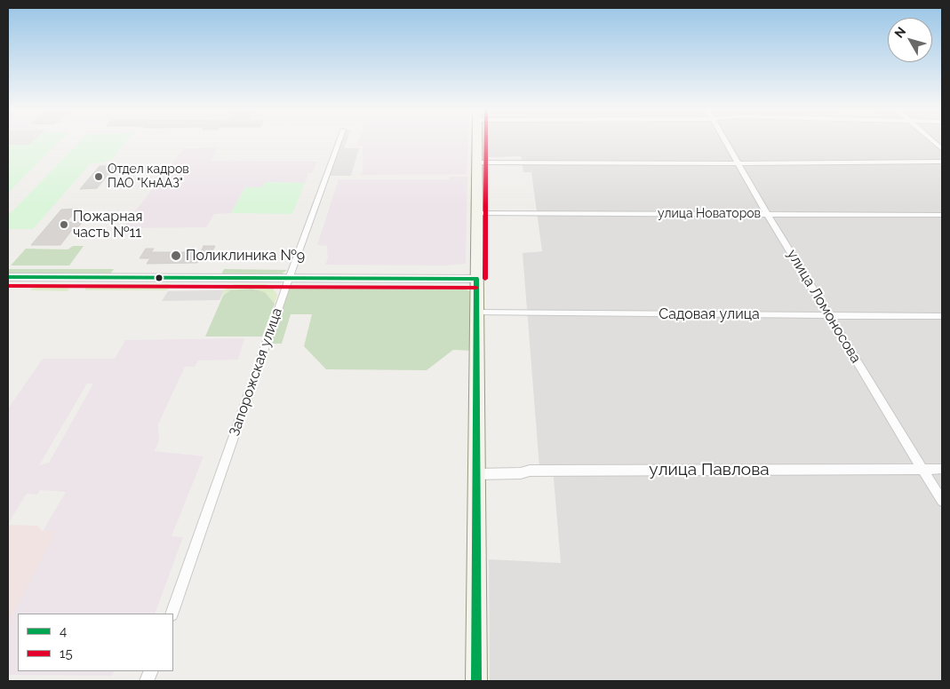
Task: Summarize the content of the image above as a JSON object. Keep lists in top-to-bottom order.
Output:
{
  "streets": {
    "street": [
      "улица Новаторов",
      "улица Ломоносова",
      "Садовая улица",
      "Запорожская улица",
      "улица Павлова"
    ]
  },
  "crossings": [
    ["улица Новаторов", "улица Ломоносова"],
    ["улица Ломоносова", "Садовая улица"],
    ["улица Ломоносова", "улица Павлова"]
  ],
  "places": ["Отдел кадров ПАО \"КнААЗ\"", "Пожарная часть №11", "Поликлиника №9"],
  "lines": ["transit line 15", "transit line 4"],
  "legend": ["4", "15"],
  "north": "top left"
}
